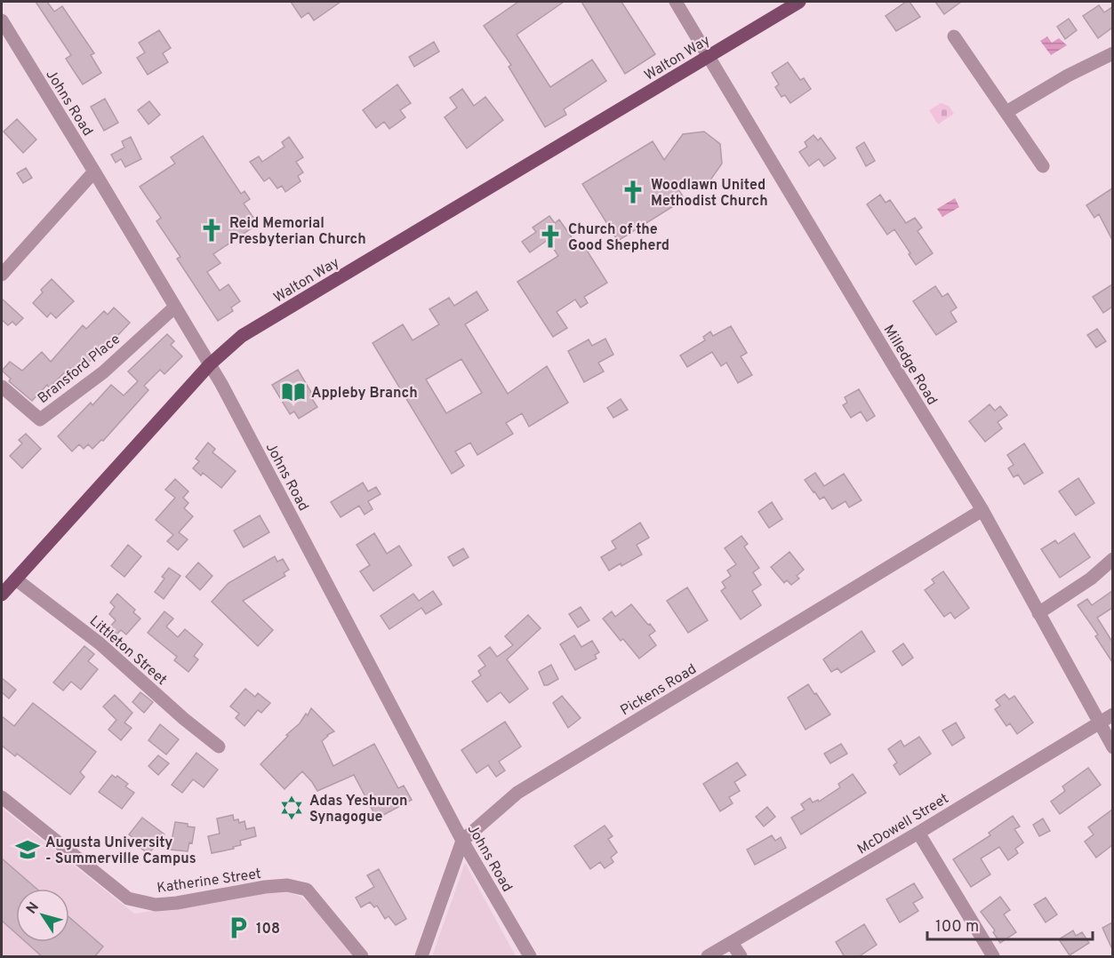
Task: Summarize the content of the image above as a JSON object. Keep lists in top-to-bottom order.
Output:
{
  "streets": {
    "main road": ["Walton Way"],
    "street": [
      "Johns Road",
      "Milledge Road",
      "Bransford Place",
      "Littleton Street",
      "Pickens Road",
      "McDowell Street",
      "Katherine Street"
    ]
  },
  "crossings": [
    ["Walton Way", "Johns Road"],
    ["Walton Way", "Milledge Road"],
    ["Walton Way", "Littleton Street"],
    ["Johns Road", "Bransford Place"],
    ["Johns Road", "Pickens Road"],
    ["Milledge Road", "Pickens Road"],
    ["Milledge Road", "McDowell Street"]
  ],
  "places": {
    "church": ["Woodlawn United Methodist Church", "Reid Memorial Presbyterian Church", "Church of the Good Shepherd"],
    "library": ["Appleby Branch"],
    "synagogue": ["Adas Yeshuron Synagogue"],
    "school or university": ["Augusta University - Summerville Campus"],
    "parking": ["108"]
  },
  "scale_bar": "100 m",
  "north": "top left"
}
